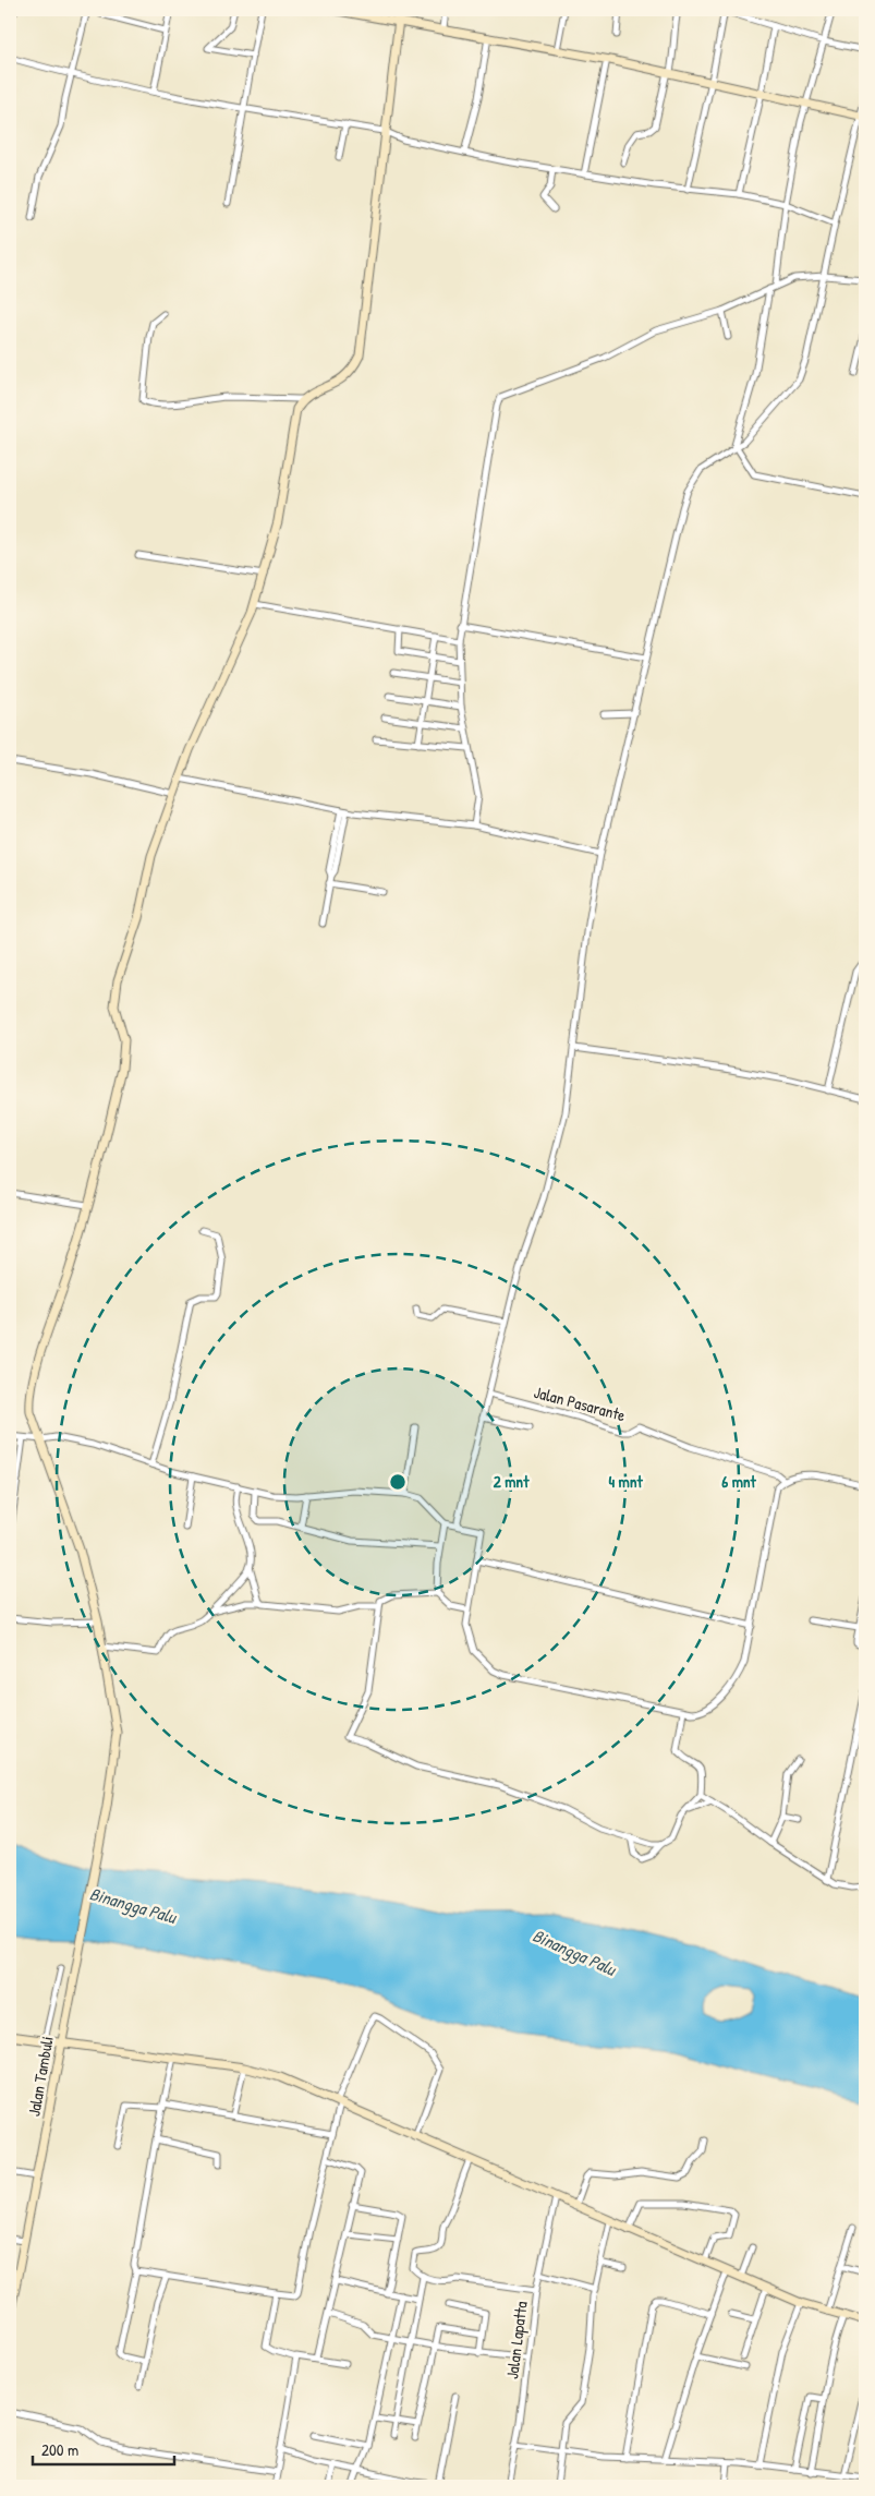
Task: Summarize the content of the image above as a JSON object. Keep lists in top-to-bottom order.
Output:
{
  "streets": {
    "street": ["Jalan Pasarante", "Jalan Tambuli", "Jalan Lapatta"]
  },
  "water": ["Binangga Palu"],
  "scale_bar": "200 m",
  "rings": ["2 mnt", "4 mnt", "6 mnt"]
}
